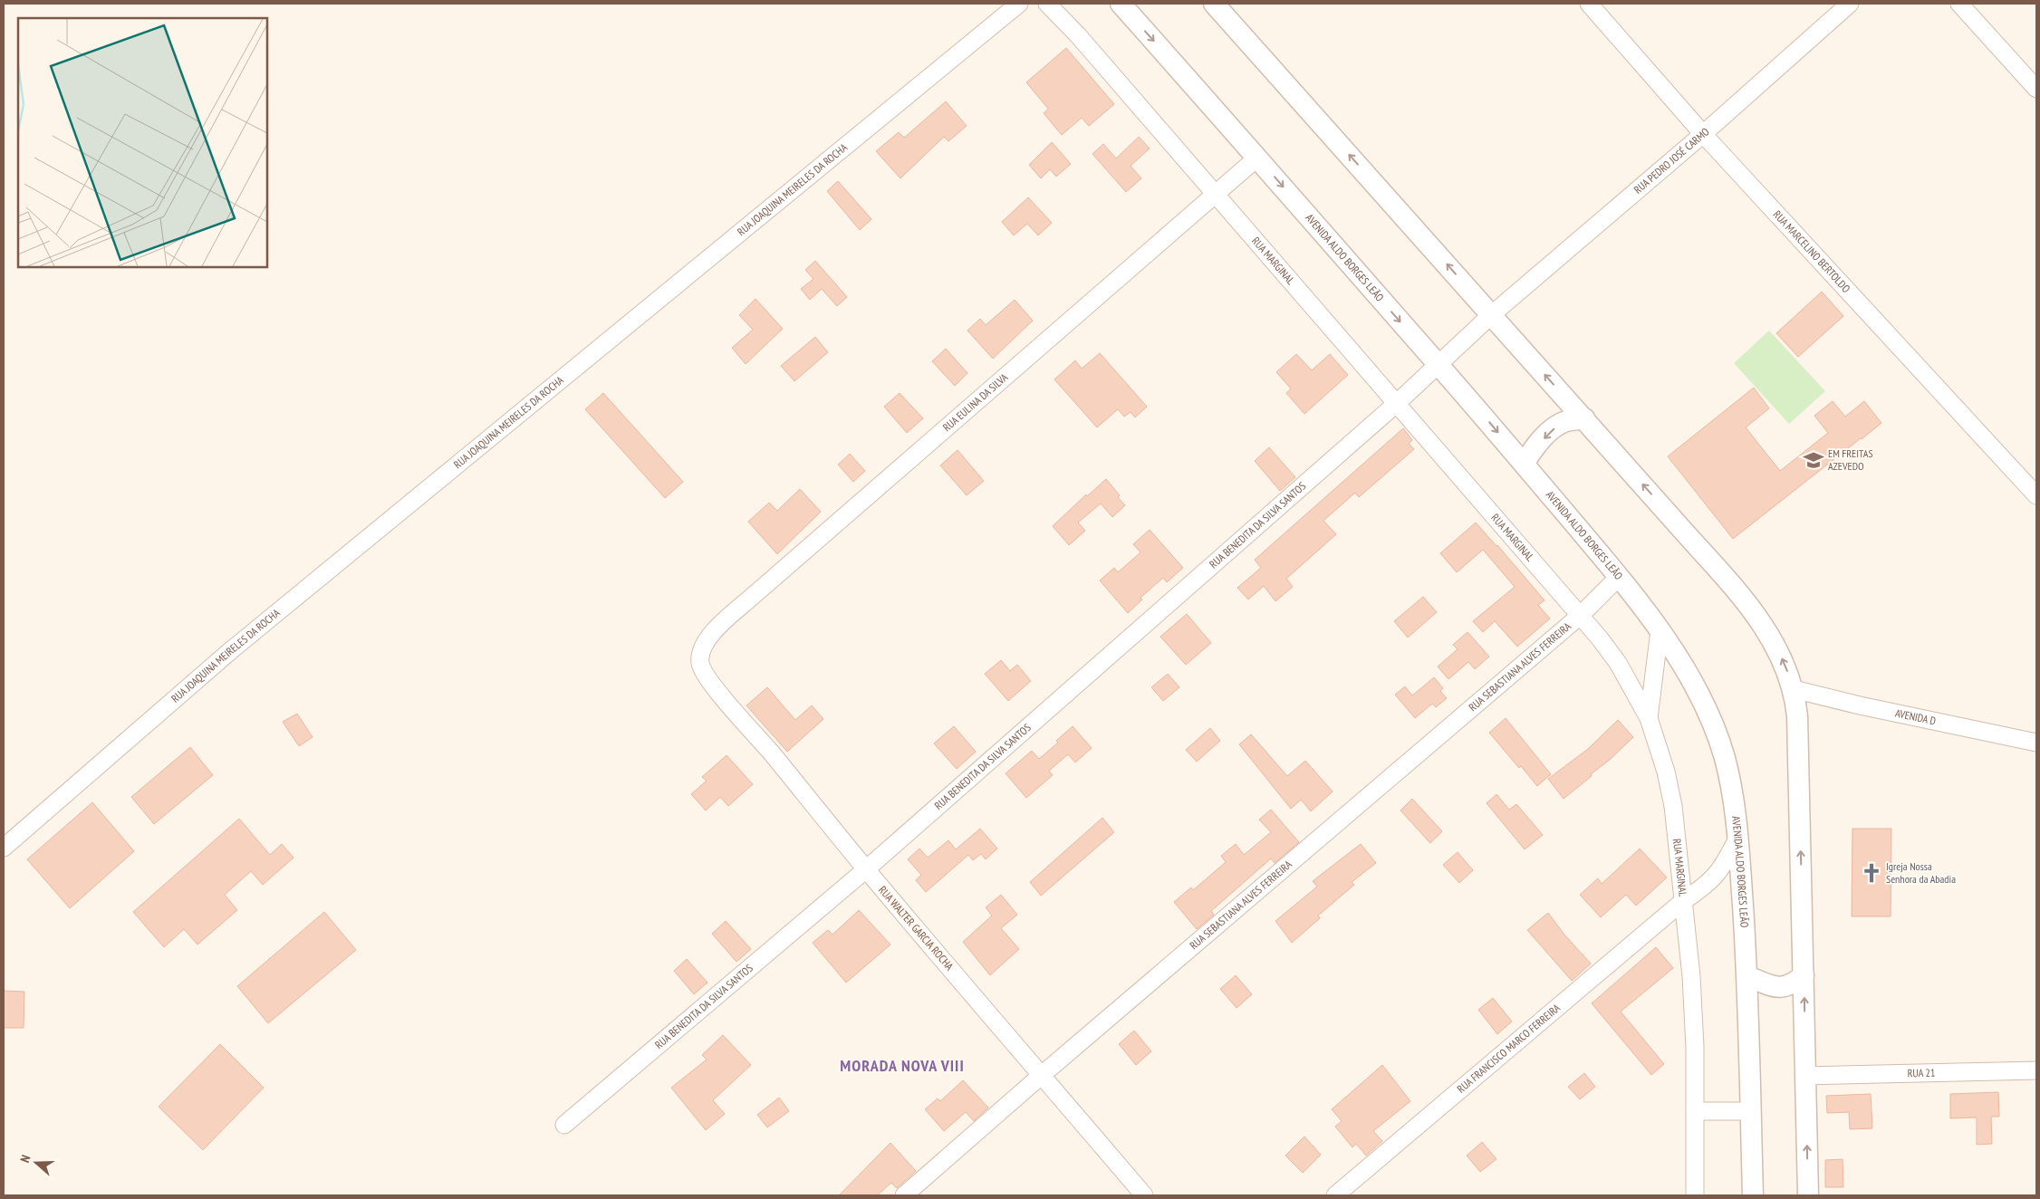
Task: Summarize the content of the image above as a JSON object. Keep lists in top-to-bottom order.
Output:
{
  "streets": {
    "street": [
      "RUA PEDRO JOSÉ CARMO",
      "RUA JOAQUINA MEIRELES DA ROCHA",
      "RUA MARCELINO BERTOLDO",
      "AVENIDA ALDO BORGES LEÃO",
      "RUA MARGINAL",
      "RUA EULINA DA SILVA",
      "RUA BENEDITA DA SILVA SANTOS",
      "RUA SEBASTIANA ALVES FERREIRA",
      "AVENIDA D",
      "RUA WALTER GARCIA ROCHA",
      "RUA FRANCISCO MARCO FERREIRA",
      "RUA 21"
    ]
  },
  "crossings": [
    ["RUA PEDRO JOSÉ CARMO", "RUA MARCELINO BERTOLDO"],
    ["RUA PEDRO JOSÉ CARMO", "AVENIDA ALDO BORGES LEÃO"],
    ["RUA PEDRO JOSÉ CARMO", "RUA BENEDITA DA SILVA SANTOS"],
    ["AVENIDA ALDO BORGES LEÃO", "RUA EULINA DA SILVA"],
    ["AVENIDA ALDO BORGES LEÃO", "RUA BENEDITA DA SILVA SANTOS"],
    ["AVENIDA ALDO BORGES LEÃO", "RUA SEBASTIANA ALVES FERREIRA"],
    ["AVENIDA ALDO BORGES LEÃO", "RUA FRANCISCO MARCO FERREIRA"],
    ["RUA MARGINAL", "RUA EULINA DA SILVA"],
    ["RUA MARGINAL", "RUA BENEDITA DA SILVA SANTOS"],
    ["RUA MARGINAL", "RUA SEBASTIANA ALVES FERREIRA"],
    ["RUA MARGINAL", "RUA FRANCISCO MARCO FERREIRA"],
    ["RUA EULINA DA SILVA", "RUA WALTER GARCIA ROCHA"],
    ["RUA BENEDITA DA SILVA SANTOS", "RUA WALTER GARCIA ROCHA"],
    ["RUA SEBASTIANA ALVES FERREIRA", "RUA WALTER GARCIA ROCHA"]
  ],
  "districts": ["MORADA NOVA VIII"],
  "places": {
    "school or university": ["EM FREITAS AZEVEDO"],
    "church": ["Igreja Nossa Senhora da Abadia"]
  },
  "north": "left"
}
